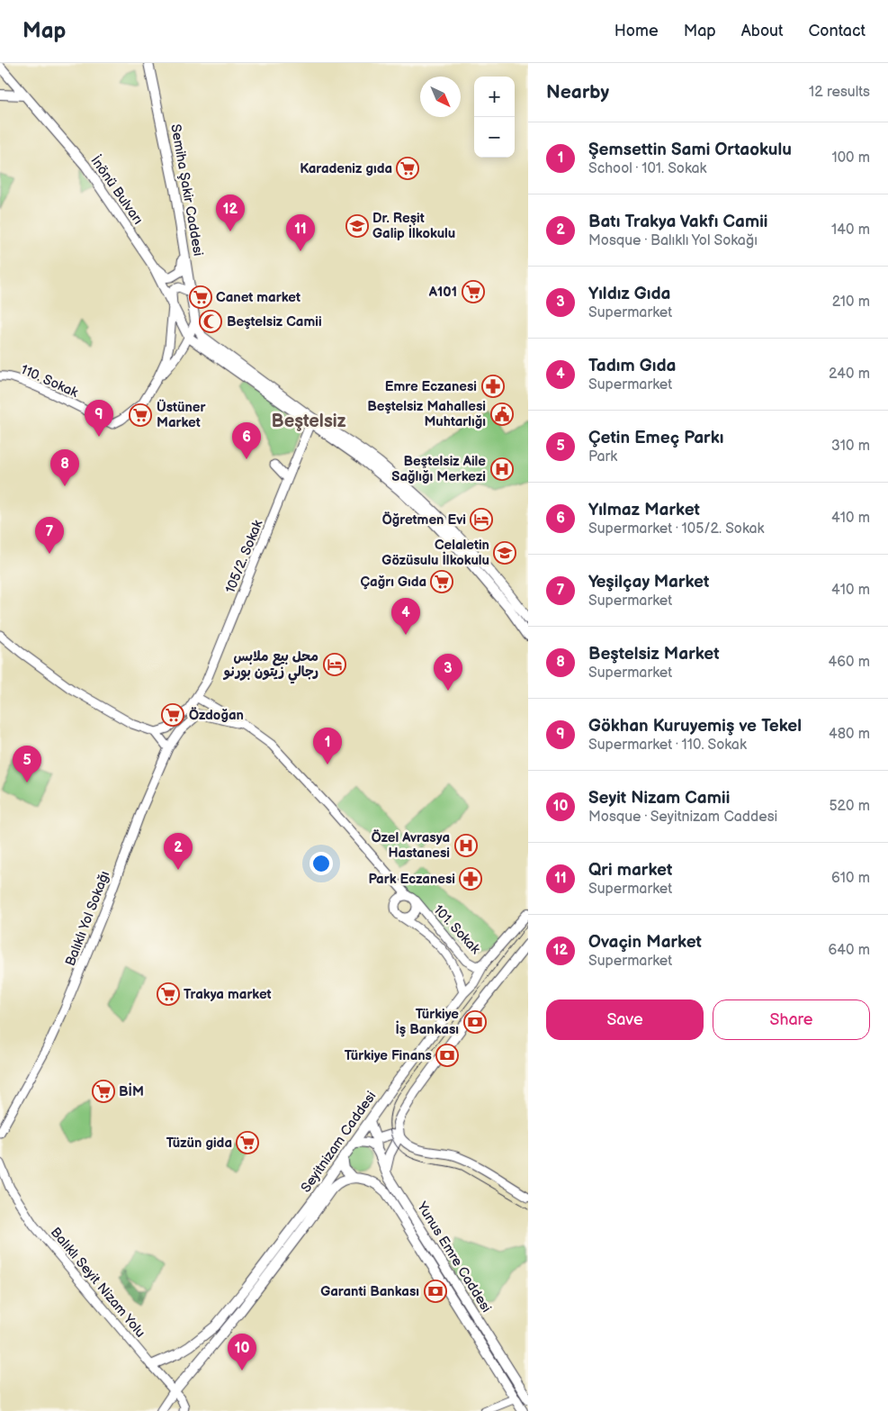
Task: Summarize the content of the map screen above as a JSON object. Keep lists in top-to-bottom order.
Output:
{
  "streets": {
    "main road": [
      "İnönü Bulvarı",
      "Semiha Şakir Caddesi",
      "Seyitnizam Caddesi",
      "Yunus Emre Caddesi"
    ],
    "street": [
      "110. Sokak",
      "105/2. Sokak",
      "Balıklı Yol Sokağı",
      "101. Sokak",
      "Balıklı Seyit Nizam Yolu"
    ]
  },
  "crossings": [
    ["101. Sokak", "Seyitnizam Caddesi"],
    ["Seyitnizam Caddesi", "Yunus Emre Caddesi"],
    ["Seyitnizam Caddesi", "Balıklı Seyit Nizam Yolu"]
  ],
  "districts": ["Beştelsiz"],
  "places": {
    "supermarket": [
      "Karadeniz gıda",
      "A101",
      "Canet market",
      "Üstüner Market",
      "Çağrı Gıda",
      "Özdoğan",
      "Trakya market",
      "BİM",
      "Tüzün gida"
    ],
    "school or university": ["Dr. Reşit Galip İlkokulu", "Celaletin Gözüsulu İlkokulu"],
    "mosque": ["Beştelsiz Camii"],
    "pharmacy": ["Emre Eczanesi", "Park Eczanesi"],
    "public building": ["Beştelsiz Mahallesi Muhtarlığı"],
    "hospital": ["Beştelsiz Aile Sağlığı Merkezi", "Özel Avrasya Hastanesi"],
    "hotel": ["Öğretmen Evi", "محل بيع ملابس رجالي زيتون بورنو"],
    "bank": ["Türkiye İş Bankası", "Türkiye Finans", "Garanti Bankası"]
  },
  "north": "bottom right",
  "page": {
    "header": "Map",
    "nav": [
      "Home",
      "Map",
      "About",
      "Contact"
    ],
    "heading": ["Nearby", "12 results"],
    "map_buttons": ["+", "−"],
    "list": [
      {
        "mark": "1",
        "name": "Şemsettin Sami Ortaokulu",
        "note": "School · 101. Sokak",
        "value": "100 m"
      },
      {
        "mark": "2",
        "name": "Batı Trakya Vakfı Camii",
        "note": "Mosque · Balıklı Yol Sokağı",
        "value": "140 m"
      },
      {
        "mark": "3",
        "name": "Yıldız Gıda",
        "note": "Supermarket",
        "value": "210 m"
      },
      {
        "mark": "4",
        "name": "Tadım Gıda",
        "note": "Supermarket",
        "value": "240 m"
      },
      {
        "mark": "5",
        "name": "Çetin Emeç Parkı",
        "note": "Park",
        "value": "310 m"
      },
      {
        "mark": "6",
        "name": "Yılmaz Market",
        "note": "Supermarket · 105/2. Sokak",
        "value": "410 m"
      },
      {
        "mark": "7",
        "name": "Yeşilçay Market",
        "note": "Supermarket",
        "value": "410 m"
      },
      {
        "mark": "8",
        "name": "Beştelsiz Market",
        "note": "Supermarket",
        "value": "460 m"
      },
      {
        "mark": "9",
        "name": "Gökhan Kuruyemiş ve Tekel",
        "note": "Supermarket · 110. Sokak",
        "value": "480 m"
      },
      {
        "mark": "10",
        "name": "Seyit Nizam Camii",
        "note": "Mosque · Seyitnizam Caddesi",
        "value": "520 m"
      },
      {
        "mark": "11",
        "name": "Qri market",
        "note": "Supermarket",
        "value": "610 m"
      },
      {
        "mark": "12",
        "name": "Ovaçin Market",
        "note": "Supermarket",
        "value": "640 m"
      }
    ],
    "pins": [
      "12",
      "11",
      "9",
      "6",
      "8",
      "7",
      "4",
      "3",
      "1",
      "5",
      "2",
      "10"
    ],
    "buttons": ["Save", "Share"]
  }
}
